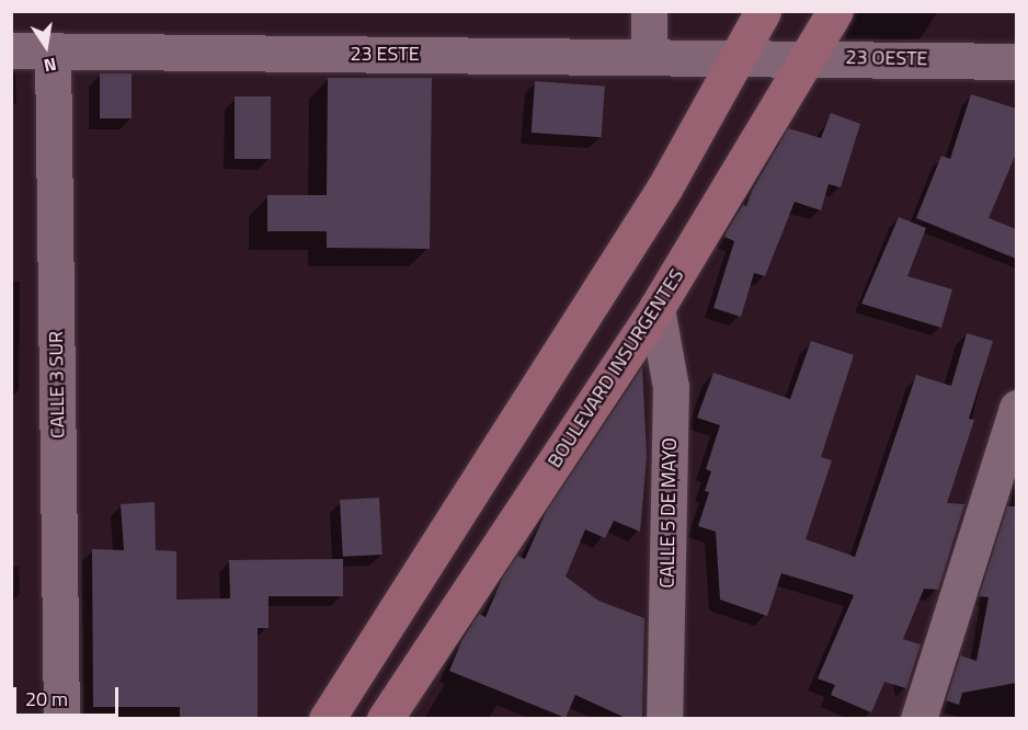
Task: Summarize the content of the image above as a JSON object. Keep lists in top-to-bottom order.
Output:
{
  "streets": {
    "main road": ["BOULEVARD INSURGENTES"],
    "street": [
      "23 ESTE",
      "23 OESTE",
      "CALLE 3 SUR",
      "CALLE 5 DE MAYO"
    ]
  },
  "crossings": [
    ["23 ESTE", "23 OESTE"],
    ["23 ESTE", "CALLE 3 SUR"],
    ["23 OESTE", "BOULEVARD INSURGENTES"],
    ["BOULEVARD INSURGENTES", "CALLE 5 DE MAYO"]
  ],
  "scale_bar": "20 m",
  "north": "bottom"
}
